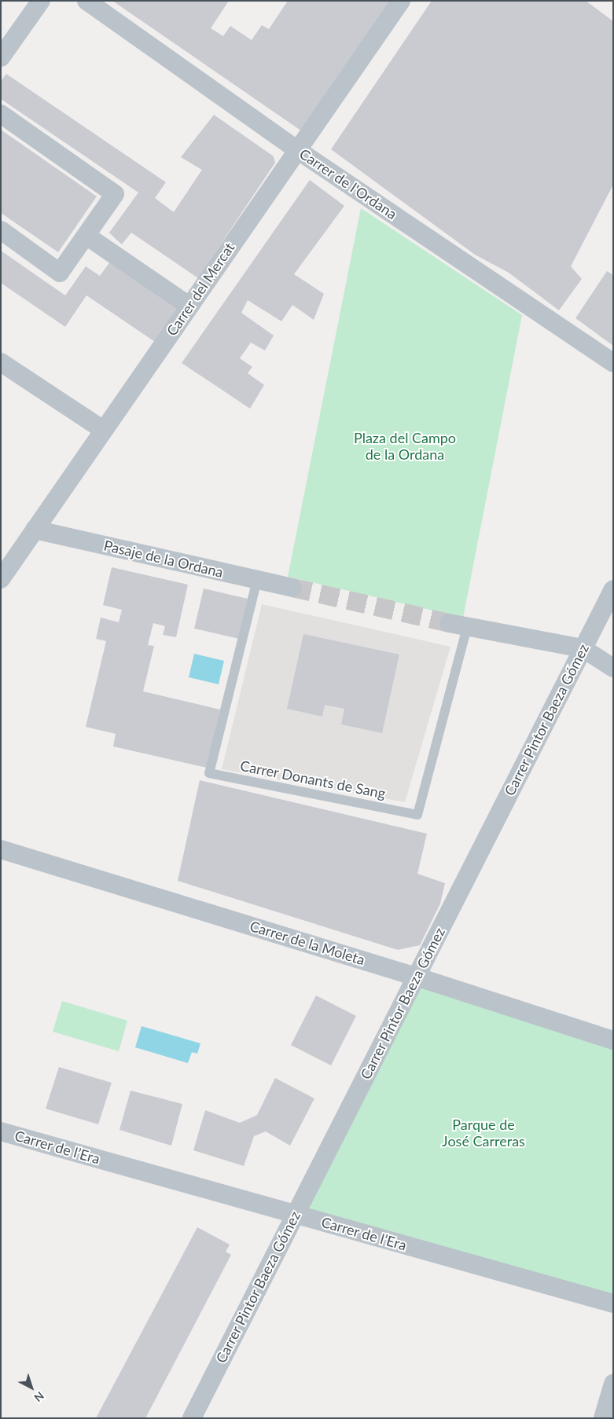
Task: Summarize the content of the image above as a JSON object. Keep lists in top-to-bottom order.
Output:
{
  "streets": {
    "street": [
      "Carrer de l'Ordana",
      "Carrer del Mercat",
      "Pasaje de la Ordana",
      "Carrer Pintor Baeza Gómez",
      "Carrer de la Moleta",
      "Carrer de l’Era"
    ],
    "lane": ["Carrer Donants de Sang"]
  },
  "crossings": [
    ["Carrer de l'Ordana", "Carrer del Mercat"],
    ["Carrer del Mercat", "Pasaje de la Ordana"],
    ["Pasaje de la Ordana", "Carrer Donants de Sang"],
    ["Carrer Pintor Baeza Gómez", "Carrer de la Moleta"],
    ["Carrer Pintor Baeza Gómez", "Carrer de l’Era"]
  ],
  "parks": ["Plaza del Campo de la Ordana", "Parque de José Carreras"],
  "north": "bottom right"
}
